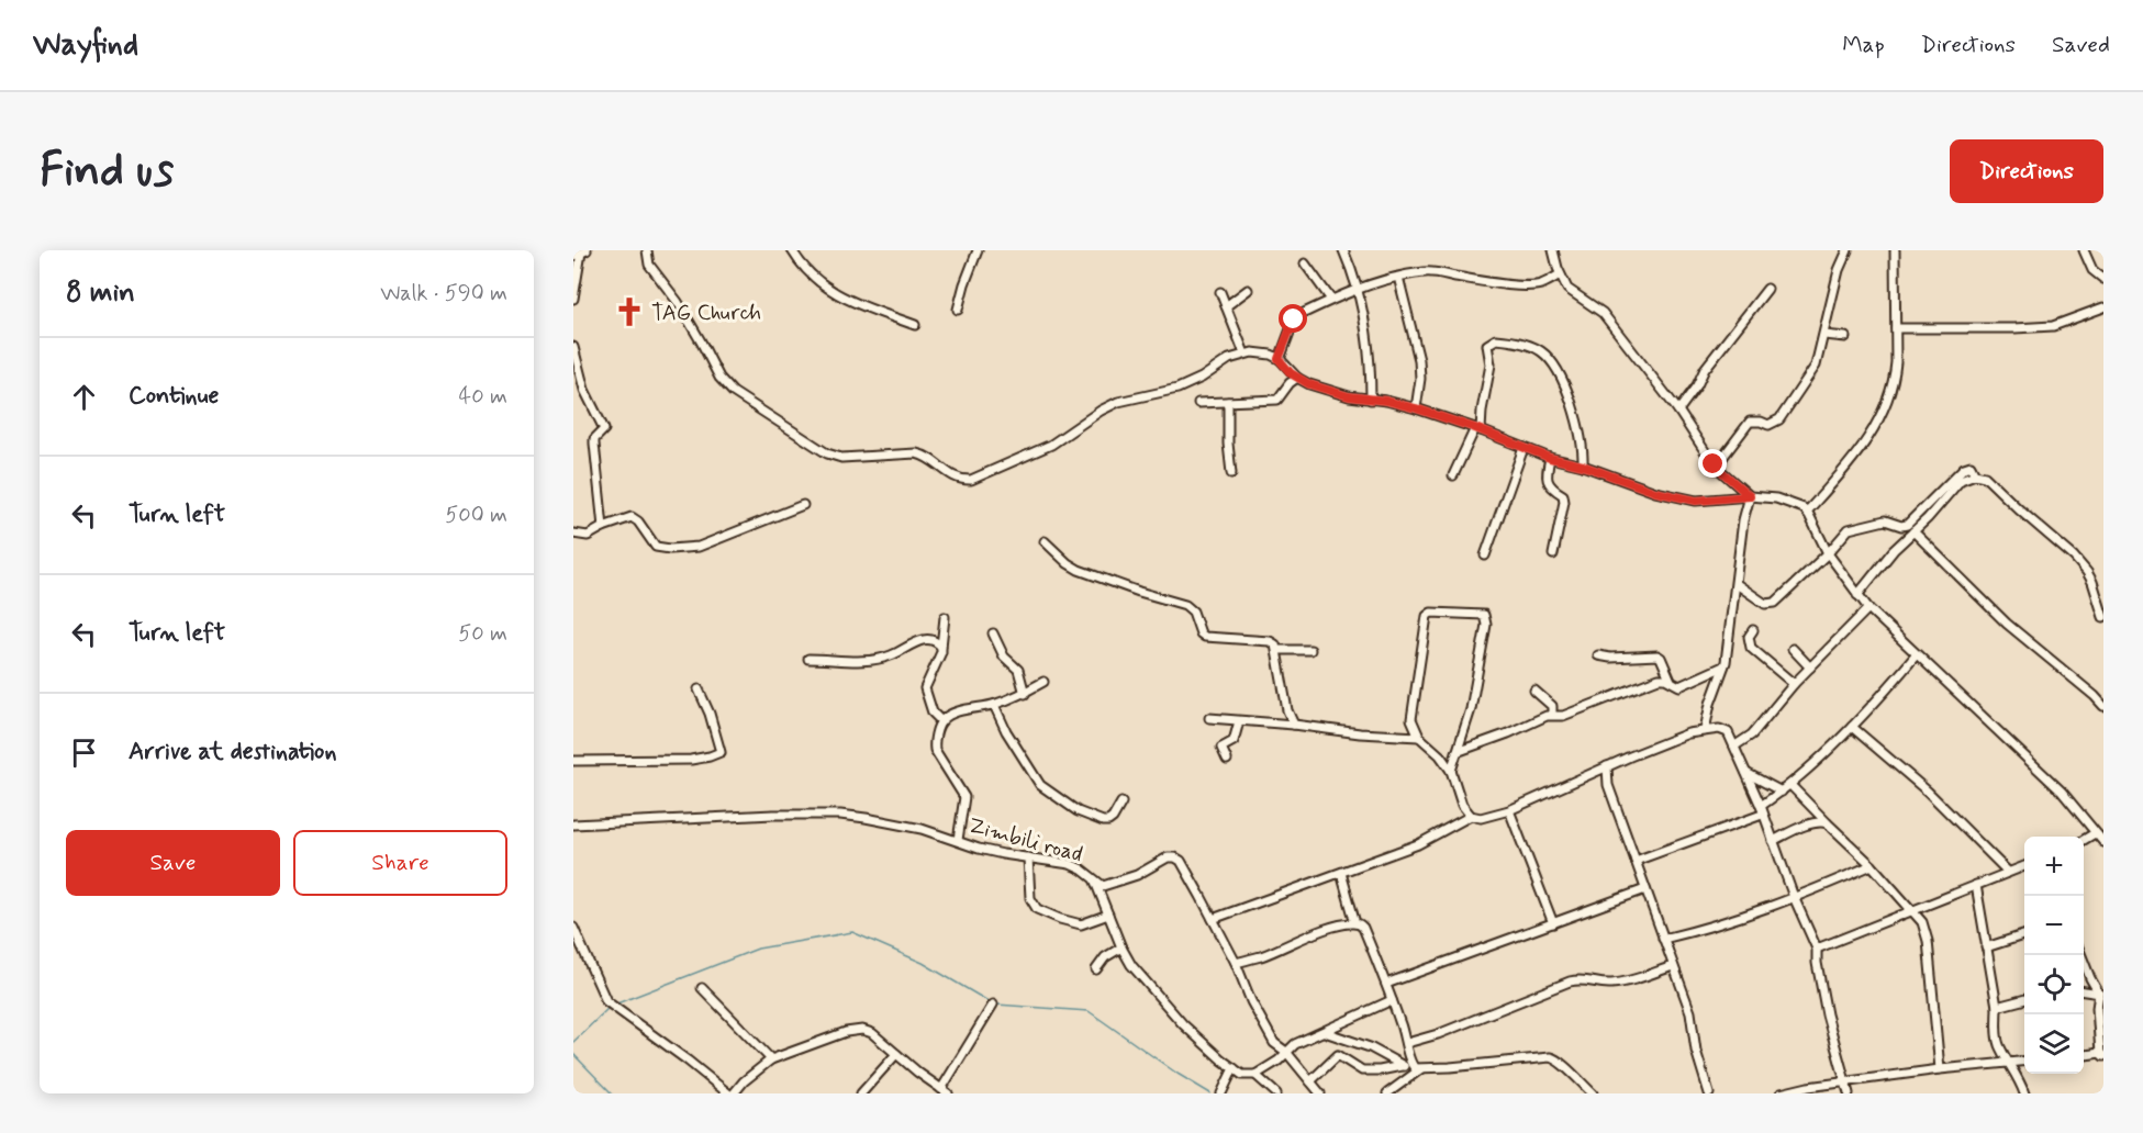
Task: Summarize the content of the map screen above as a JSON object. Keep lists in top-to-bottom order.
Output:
{
  "streets": {
    "street": ["Zimbili road"]
  },
  "places": {
    "church": ["TAG Church"]
  },
  "page": {
    "header": "Wayfind",
    "nav": ["Map", "Directions", "Saved"],
    "buttons": [
      "Directions",
      ["Save", "Share"]
    ],
    "title": "Find us",
    "heading": ["8 min", "Walk · 590 m"],
    "list": [
      ["Continue", "40 m"],
      ["Turn left", "500 m"],
      ["Turn left", "50 m"],
      "Arrive at destination"
    ],
    "map_buttons": ["+", "−"]
  }
}
